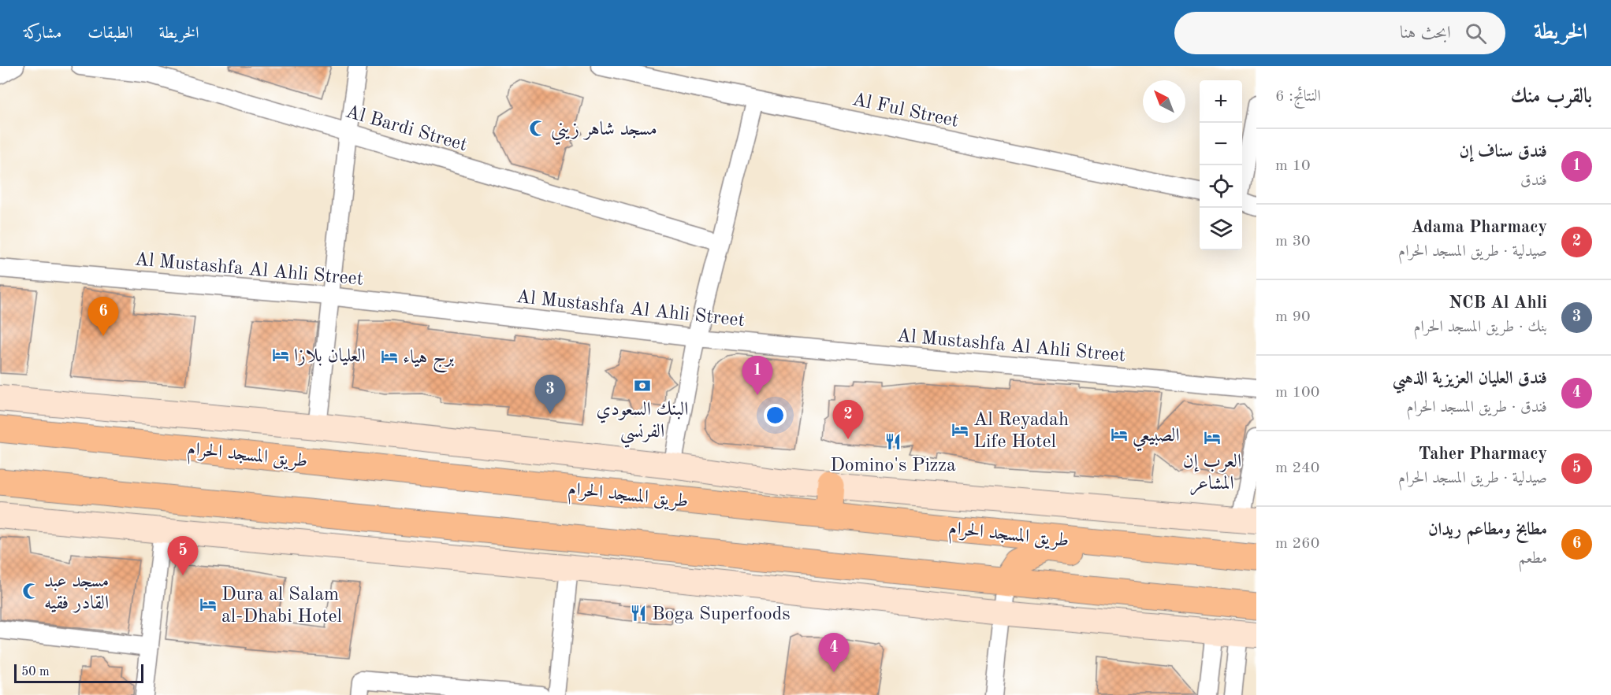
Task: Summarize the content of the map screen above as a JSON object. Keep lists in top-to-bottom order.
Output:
{
  "streets": {
    "main road": ["طريق المسجد الحرام"],
    "street": ["Al Ful Street", "Al Bardi Street", "Al Mustashfa Al Ahli Street"]
  },
  "places": {
    "mosque": ["مسجد شاهر زيني", "مسجد عبد القادر فقيه"],
    "hotel": [
      "العليان بلازا",
      "برج هياء",
      "Al Reyadah Life Hotel",
      "الصبيعي",
      "العرب إن المشاعر",
      "Dura al Salam al-Dhabi Hotel"
    ],
    "bank": ["البنك السعودي الفرنسي"],
    "restaurant": ["Domino's Pizza", "Boga Superfoods"]
  },
  "scale_bar": "50 m",
  "north": "top left",
  "page": {
    "header": "الخريطة",
    "search": "ابحث هنا",
    "nav": ["الخريطة", "الطبقات", "مشاركة"],
    "heading": ["بالقرب منك", "النتائج: 6"],
    "map_buttons": ["+", "−"],
    "list": [
      {
        "mark": "1",
        "name": "فندق سناف إن",
        "note": "فندق",
        "value": "10 m"
      },
      {
        "mark": "2",
        "name": "Adama Pharmacy",
        "note": "صيدلية · طريق المسجد الحرام",
        "value": "30 m"
      },
      {
        "mark": "3",
        "name": "NCB Al Ahli",
        "note": "بنك · طريق المسجد الحرام",
        "value": "90 m"
      },
      {
        "mark": "4",
        "name": "فندق العليان العزيزية الذهبي",
        "note": "فندق · طريق المسجد الحرام",
        "value": "100 m"
      },
      {
        "mark": "5",
        "name": "Taher Pharmacy",
        "note": "صيدلية · طريق المسجد الحرام",
        "value": "240 m"
      },
      {
        "mark": "6",
        "name": "مطابخ ومطاعم ريدان",
        "note": "مطعم",
        "value": "260 m"
      }
    ],
    "pins": [
      "6",
      "1",
      "3",
      "2",
      "5",
      "4"
    ],
    "scale": "50 m"
  }
}
